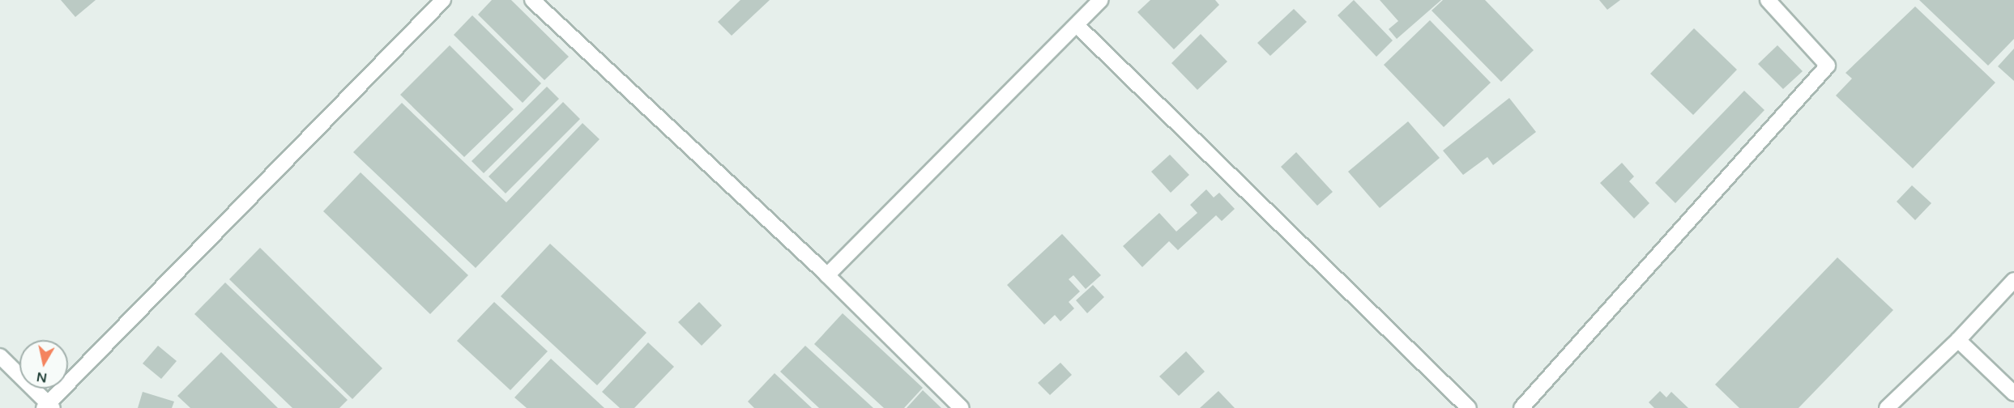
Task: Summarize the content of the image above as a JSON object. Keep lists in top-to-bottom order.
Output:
{
  "north": "bottom"
}
